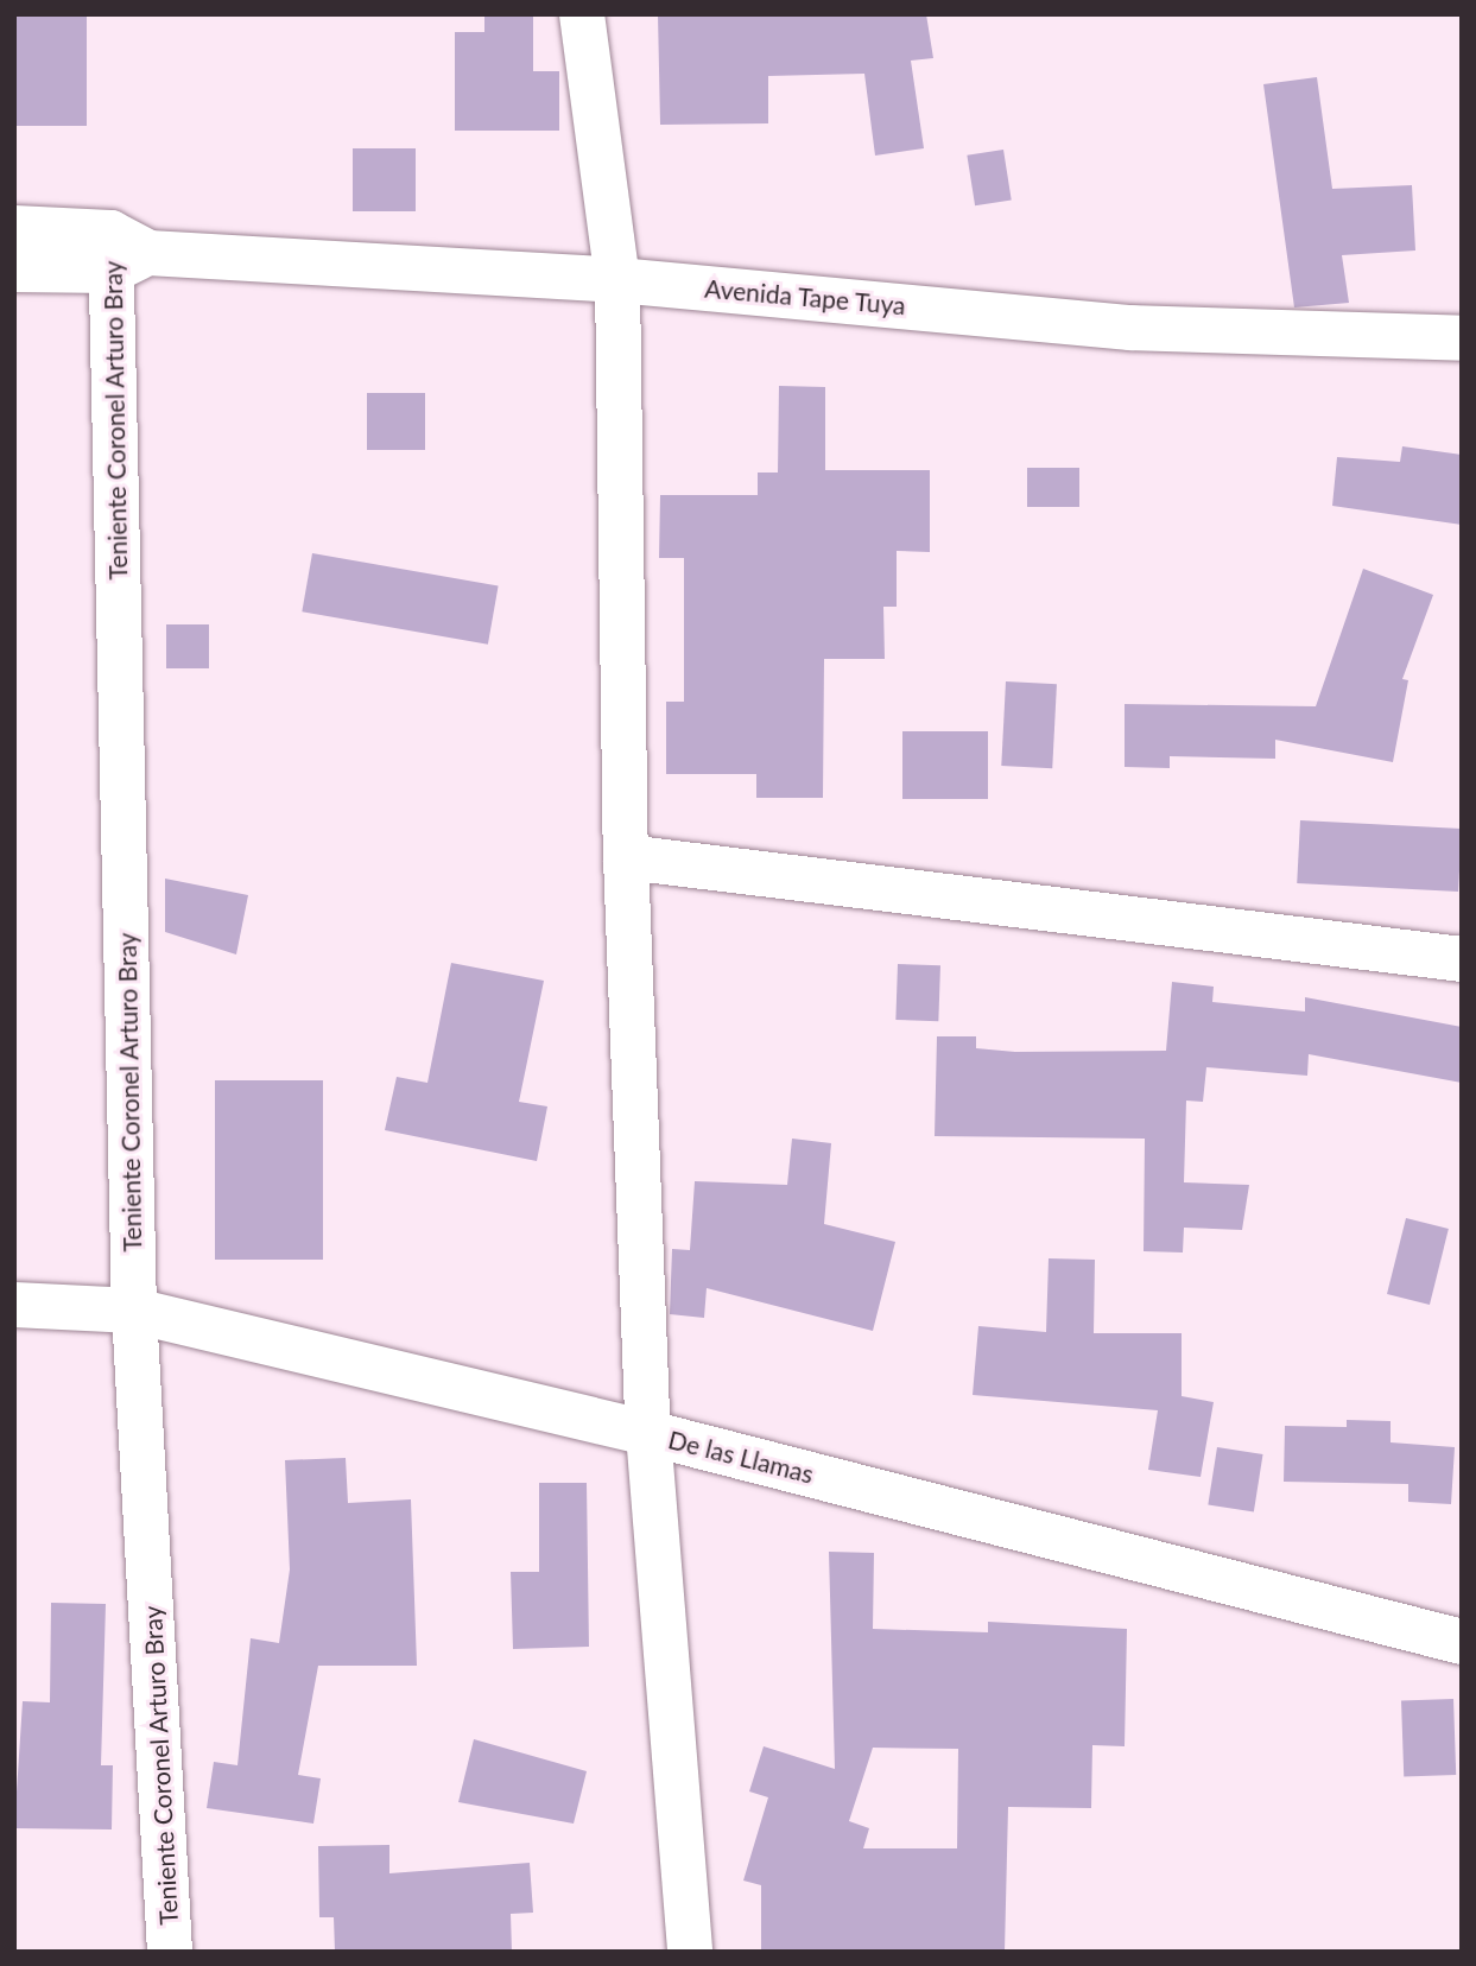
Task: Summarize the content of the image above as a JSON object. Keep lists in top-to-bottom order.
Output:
{
  "streets": {
    "street": ["Avenida Tape Tuya", "Teniente Coronel Arturo Bray", "De las Llamas"]
  },
  "crossings": [
    ["Avenida Tape Tuya", "Teniente Coronel Arturo Bray"],
    ["Teniente Coronel Arturo Bray", "De las Llamas"]
  ]
}
